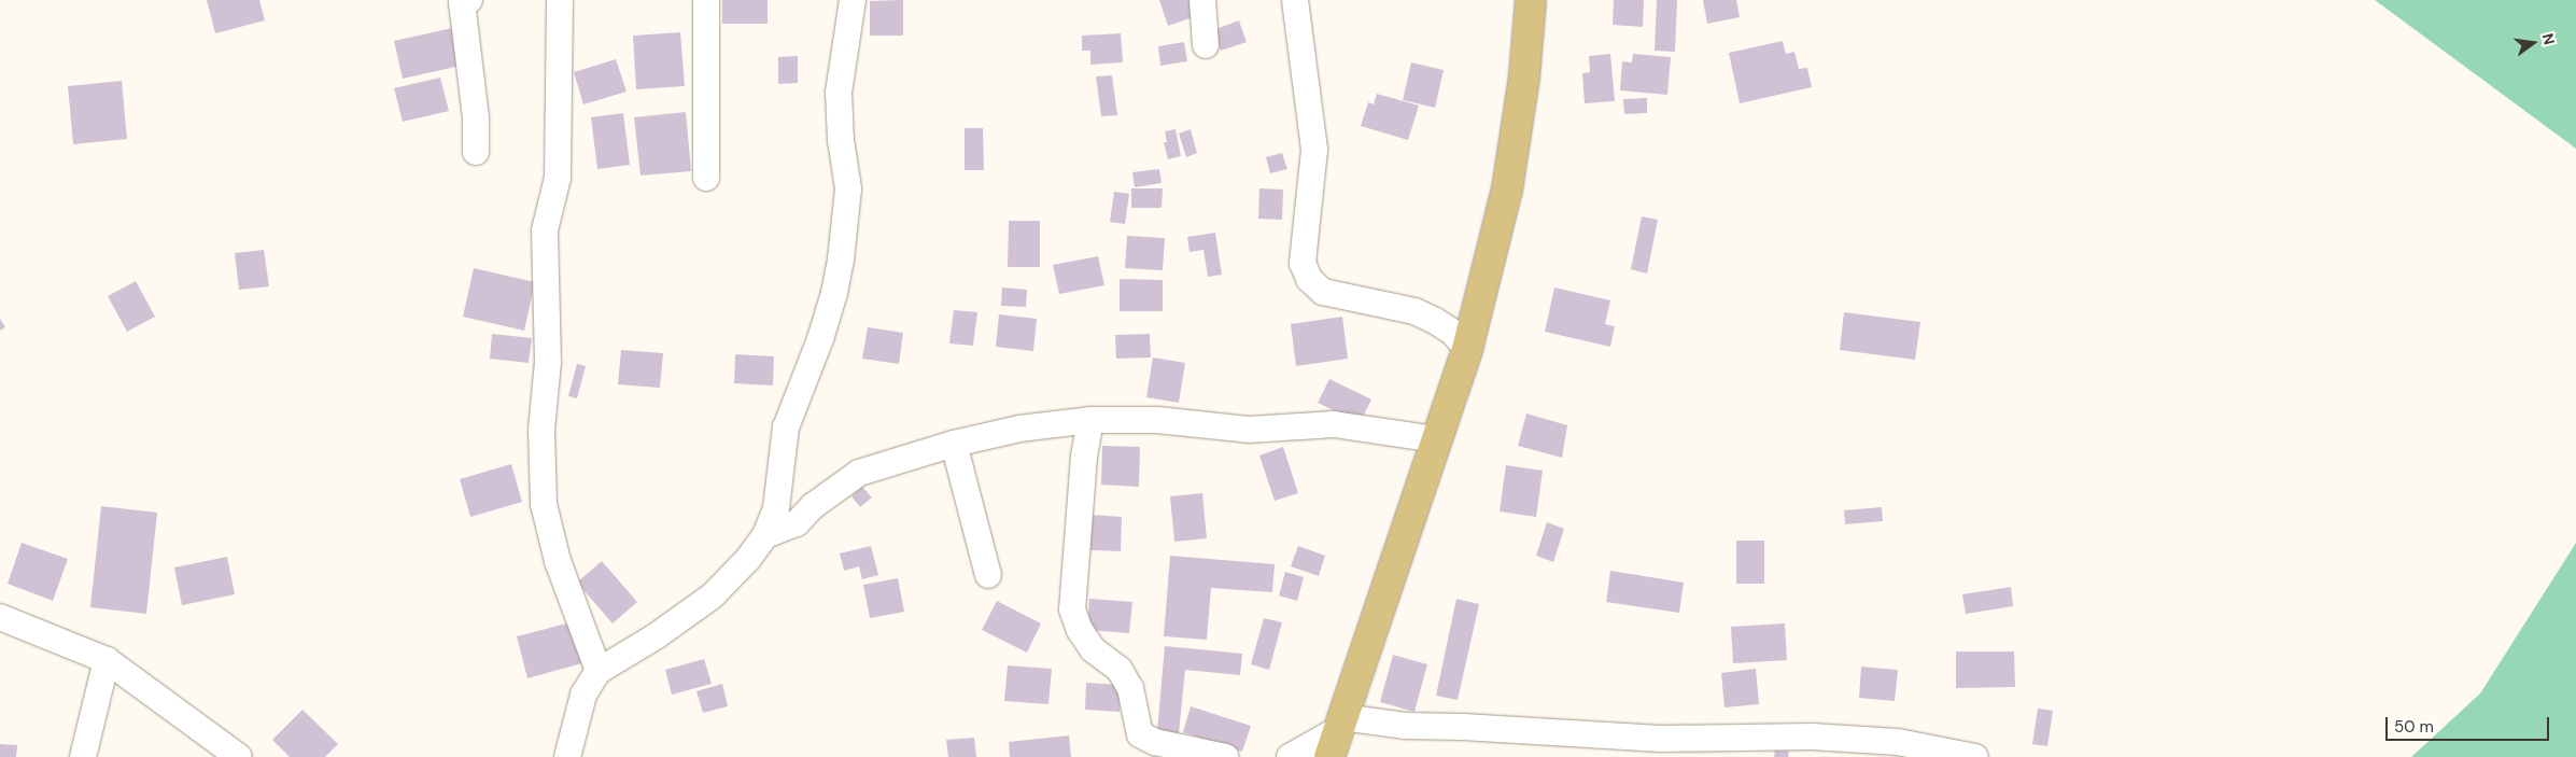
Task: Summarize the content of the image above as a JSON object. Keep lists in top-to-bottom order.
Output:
{
  "scale_bar": "50 m",
  "north": "right"
}
